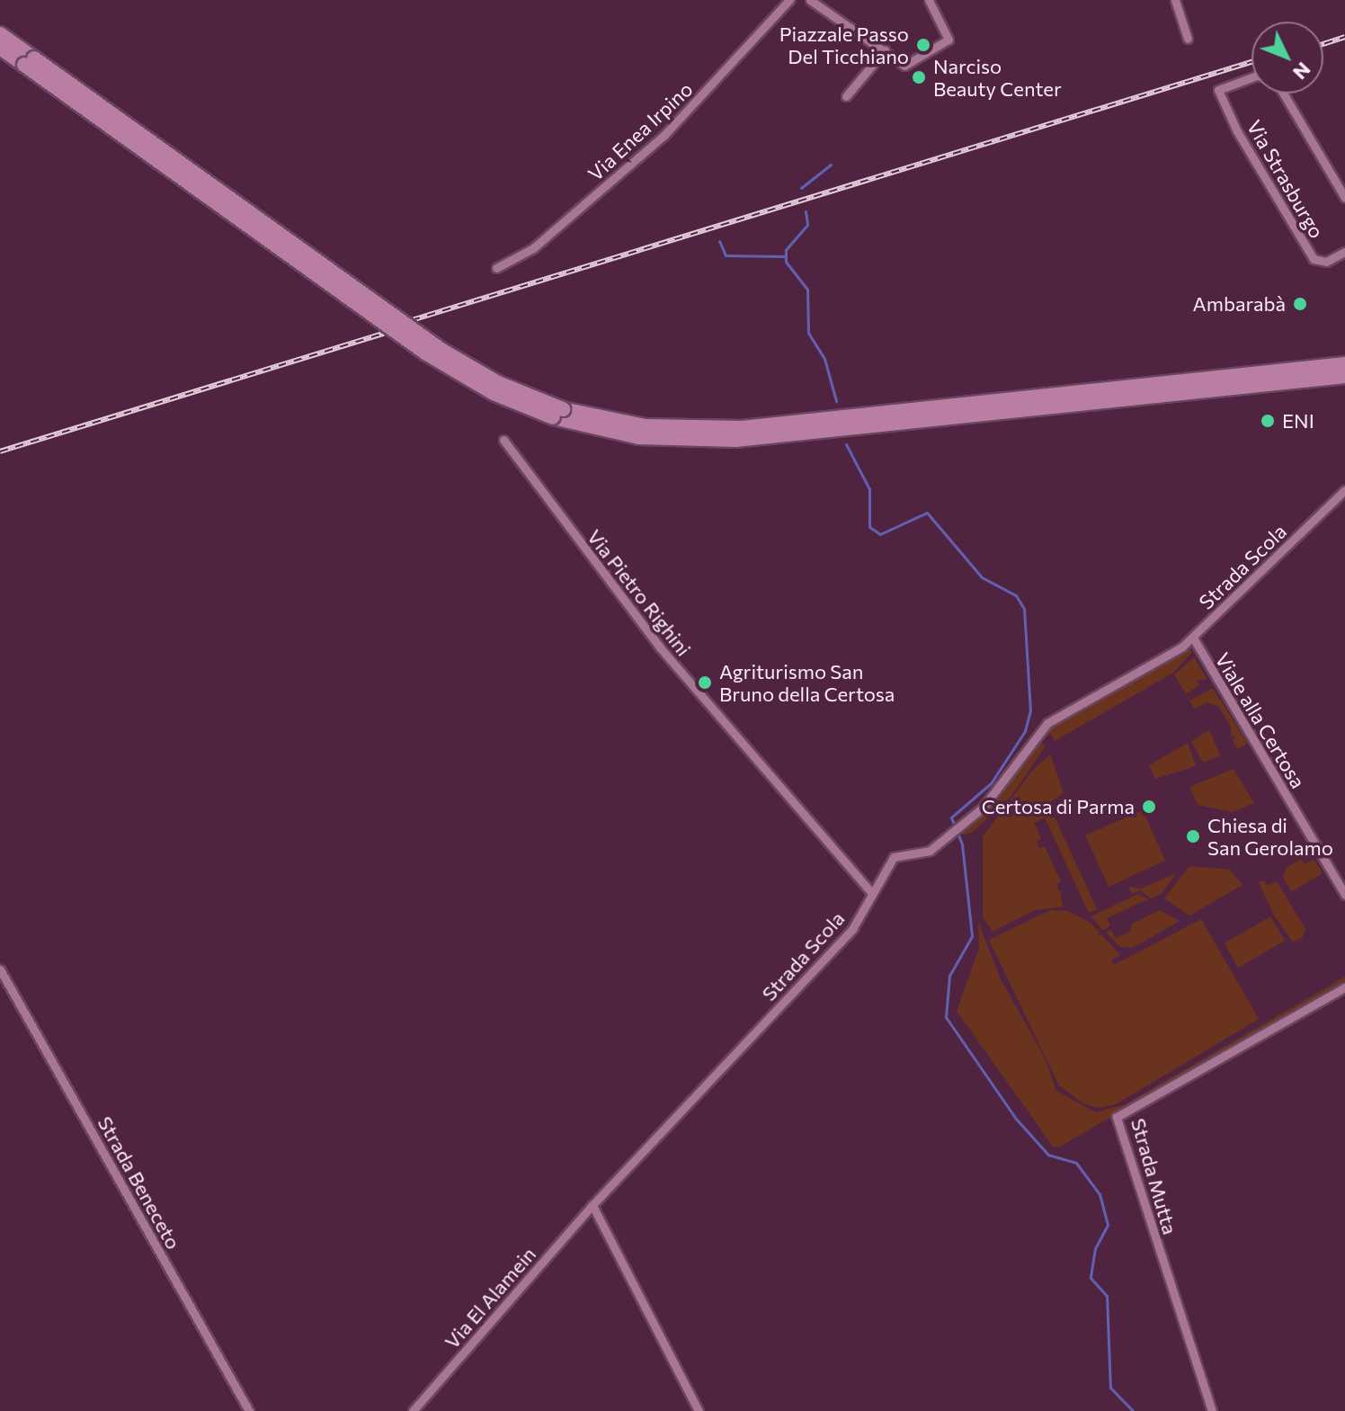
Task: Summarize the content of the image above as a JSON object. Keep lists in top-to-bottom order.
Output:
{
  "streets": {
    "street": [
      "Via Enea Irpino",
      "Via Strasburgo",
      "Strada Scola",
      "Via Pietro Righini",
      "Viale alla Certosa",
      "Strada Mutta",
      "Strada Beneceto",
      "Via El Alamein"
    ]
  },
  "crossings": [
    ["Strada Scola", "Via Pietro Righini"],
    ["Strada Scola", "Viale alla Certosa"],
    ["Strada Scola", "Via El Alamein"]
  ],
  "places": [
    "Piazzale Passo Del Ticchiano",
    "Narciso Beauty Center",
    "Ambarabà",
    "ENI",
    "Agriturismo San Bruno della Certosa",
    "Certosa di Parma",
    "Chiesa di San Gerolamo"
  ],
  "north": "bottom right"
}
